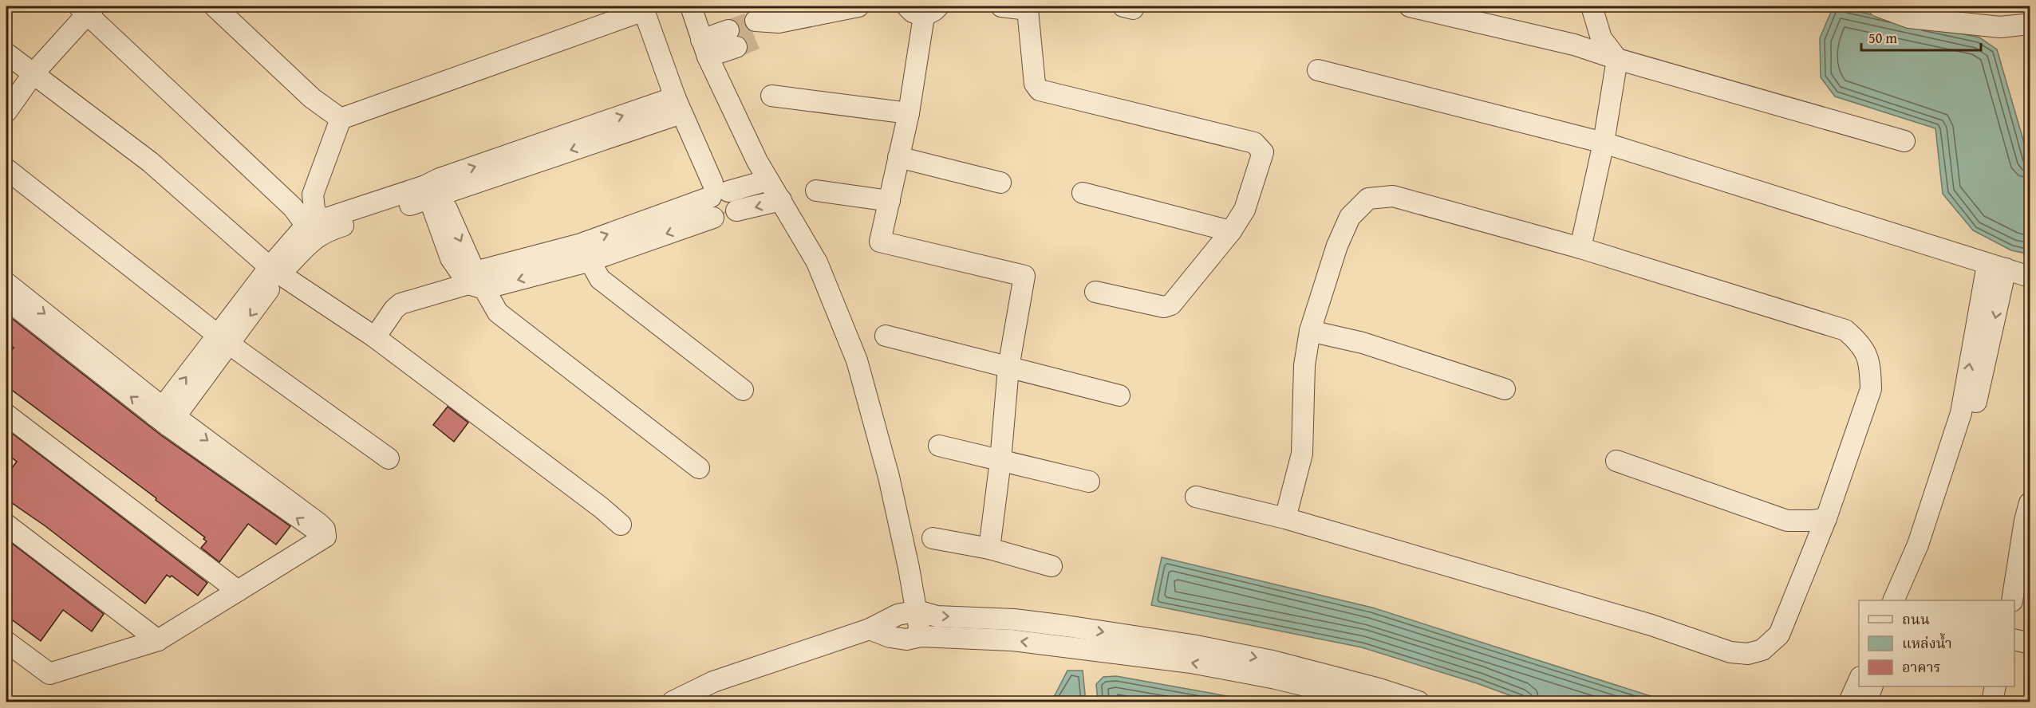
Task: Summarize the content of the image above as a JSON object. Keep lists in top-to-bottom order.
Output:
{
  "legend": ["ถนน", "แหล่งน้ำ", "อาคาร"],
  "scale_bar": "50 m"
}
